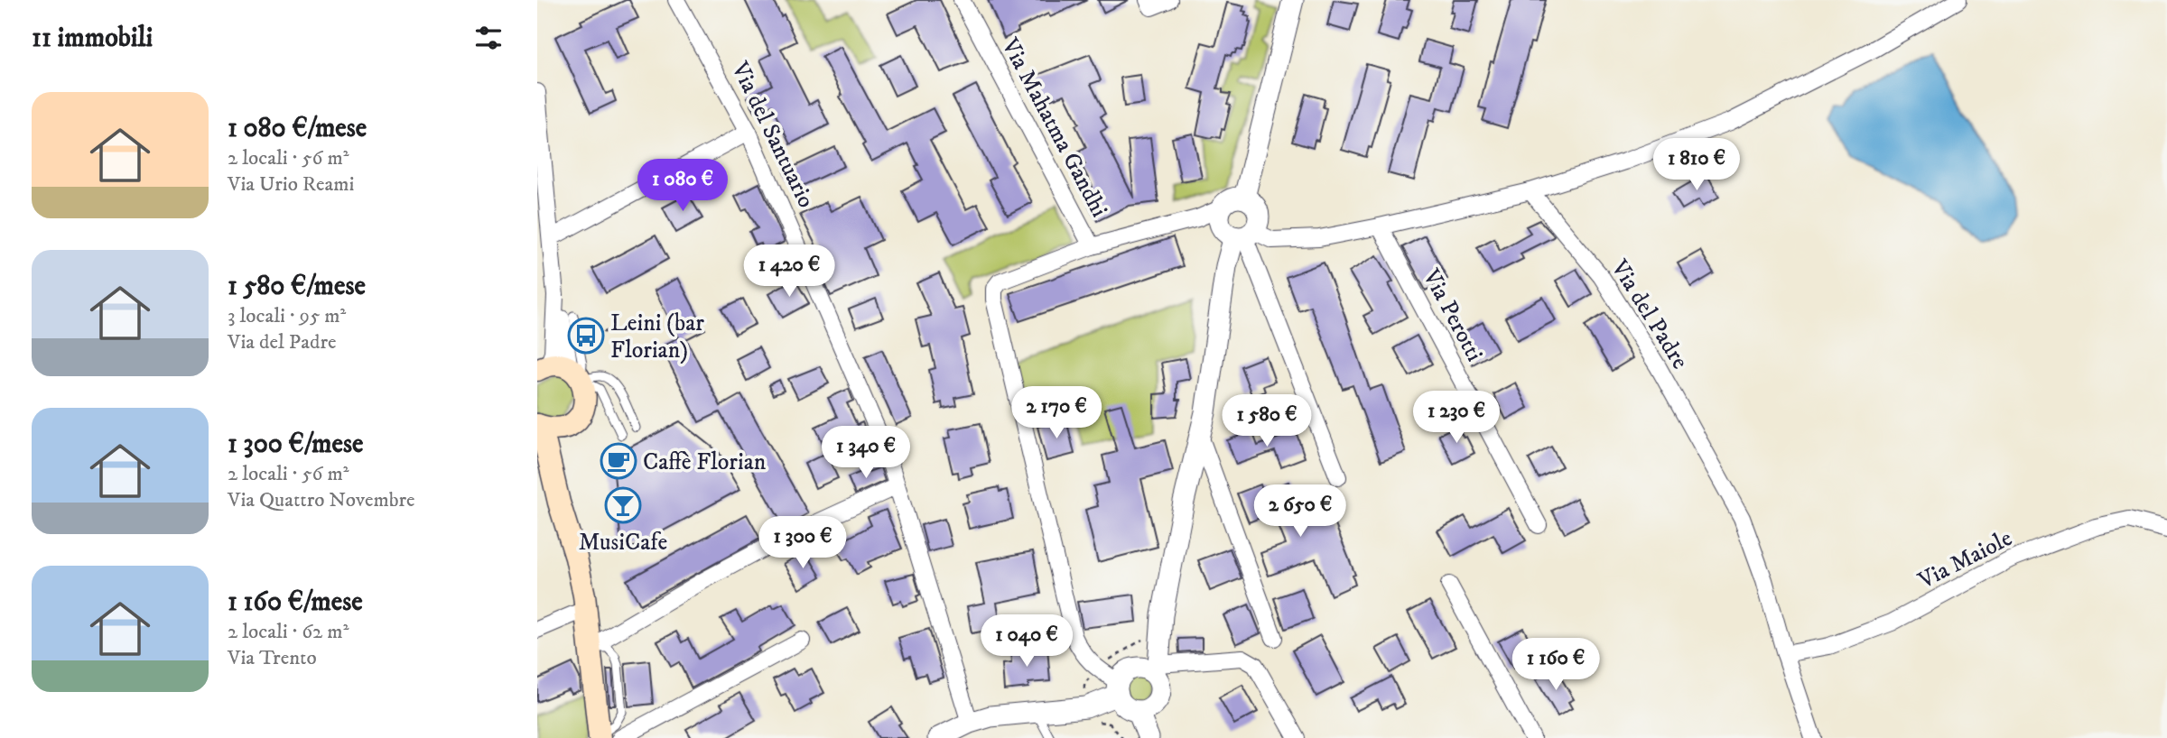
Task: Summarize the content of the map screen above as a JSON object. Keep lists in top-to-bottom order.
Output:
{
  "streets": {
    "street": [
      "Via Mahatma Gandhi",
      "Via del Santuario",
      "Via del Padre",
      "Via Perotti",
      "Via Maiole"
    ]
  },
  "crossings": [
    ["Via del Padre", "Via Maiole"]
  ],
  "places": {
    "bus stop": ["Leini (bar Florian)"],
    "cafe": ["Caffè Florian"],
    "bar": ["MusiCafe"]
  },
  "page": {
    "heading": "11 immobili",
    "list": [
      {
        "name": "1 080 €/mese",
        "note": "2 locali · 56 m² · Via Urio Reami"
      },
      {
        "name": "1 580 €/mese",
        "note": "3 locali · 95 m² · Via del Padre"
      },
      {
        "name": "1 300 €/mese",
        "note": "2 locali · 56 m² · Via Quattro Novembre"
      },
      {
        "name": "1 160 €/mese",
        "note": "2 locali · 62 m² · Via Trento"
      }
    ],
    "price": [
      "1 810 €",
      "1 080 €",
      "1 420 €",
      "2 170 €",
      "1 230 €",
      "1 580 €",
      "1 340 €",
      "2 650 €",
      "1 300 €",
      "1 040 €",
      "1 160 €"
    ]
  }
}
